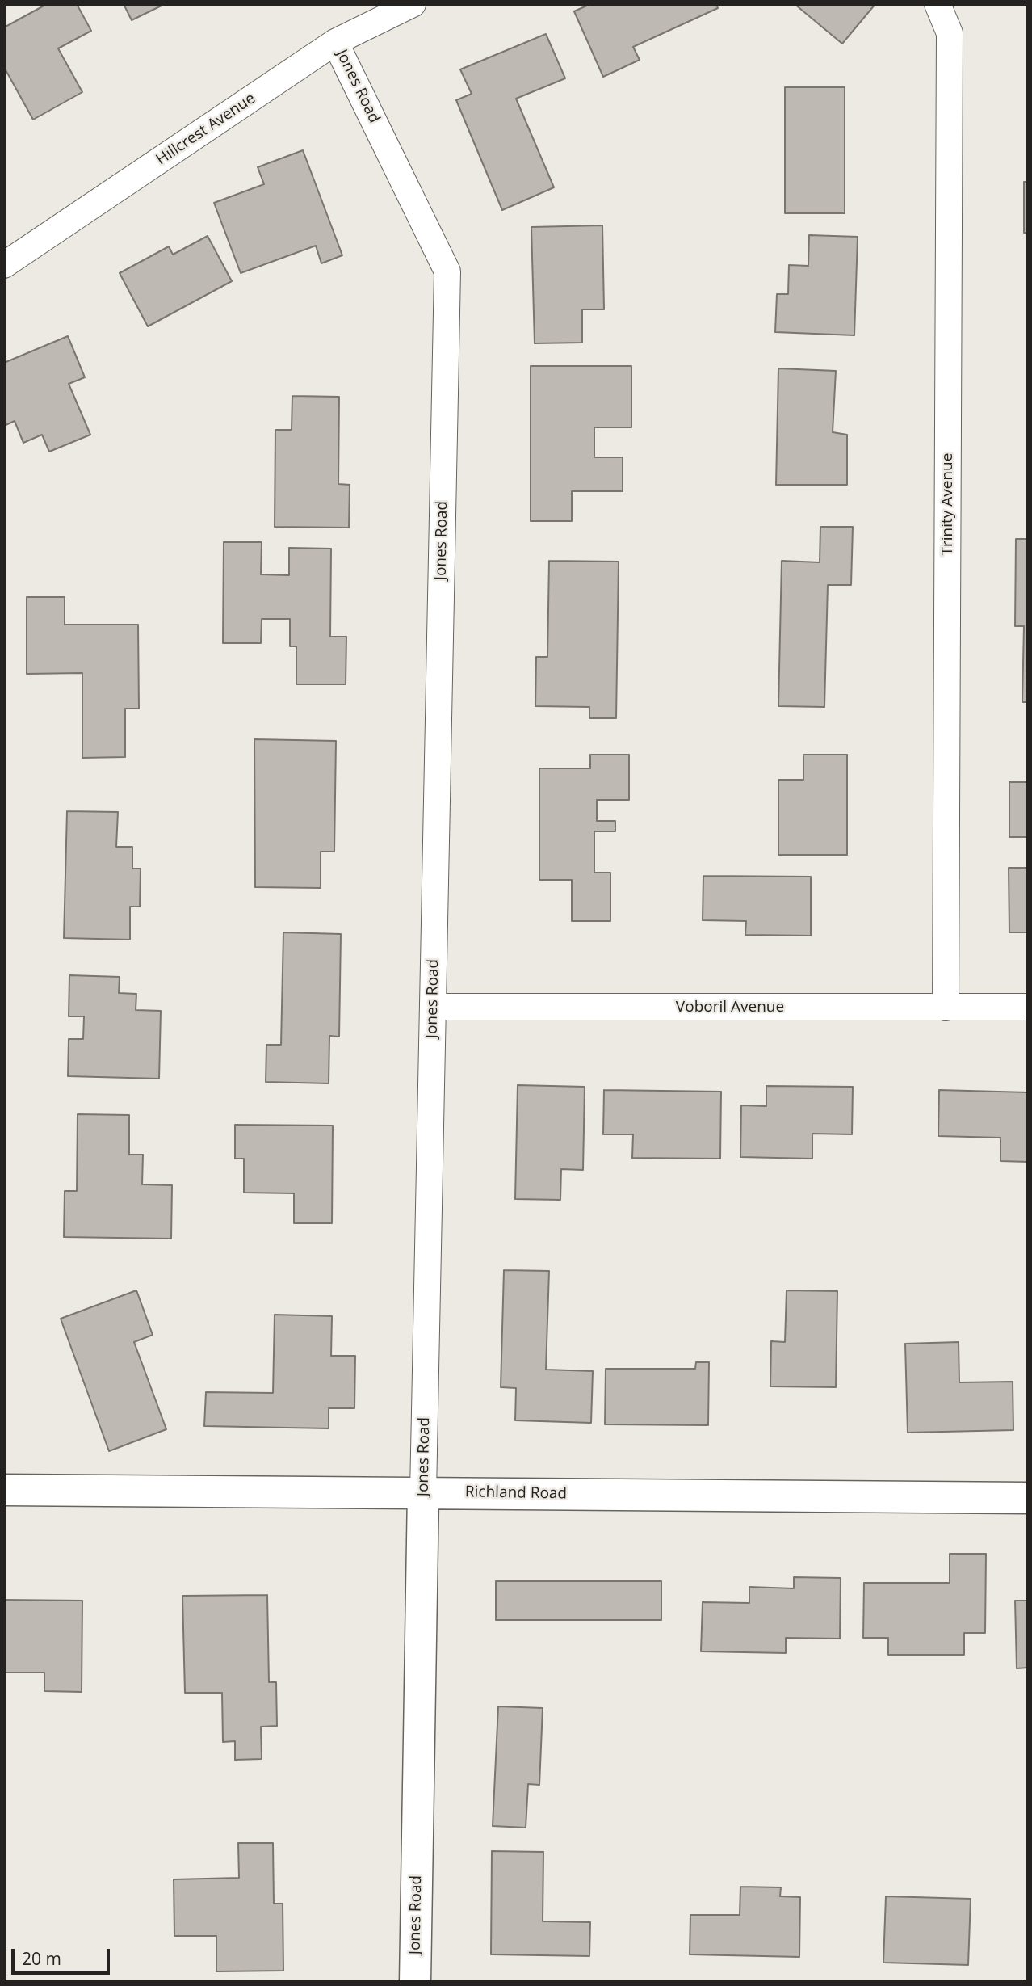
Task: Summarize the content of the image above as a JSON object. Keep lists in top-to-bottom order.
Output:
{
  "streets": {
    "street": [
      "Jones Road",
      "Hillcrest Avenue",
      "Trinity Avenue",
      "Voboril Avenue",
      "Richland Road"
    ]
  },
  "crossings": [
    ["Jones Road", "Hillcrest Avenue"],
    ["Jones Road", "Voboril Avenue"],
    ["Jones Road", "Richland Road"],
    ["Trinity Avenue", "Voboril Avenue"]
  ],
  "scale_bar": "20 m"
}
